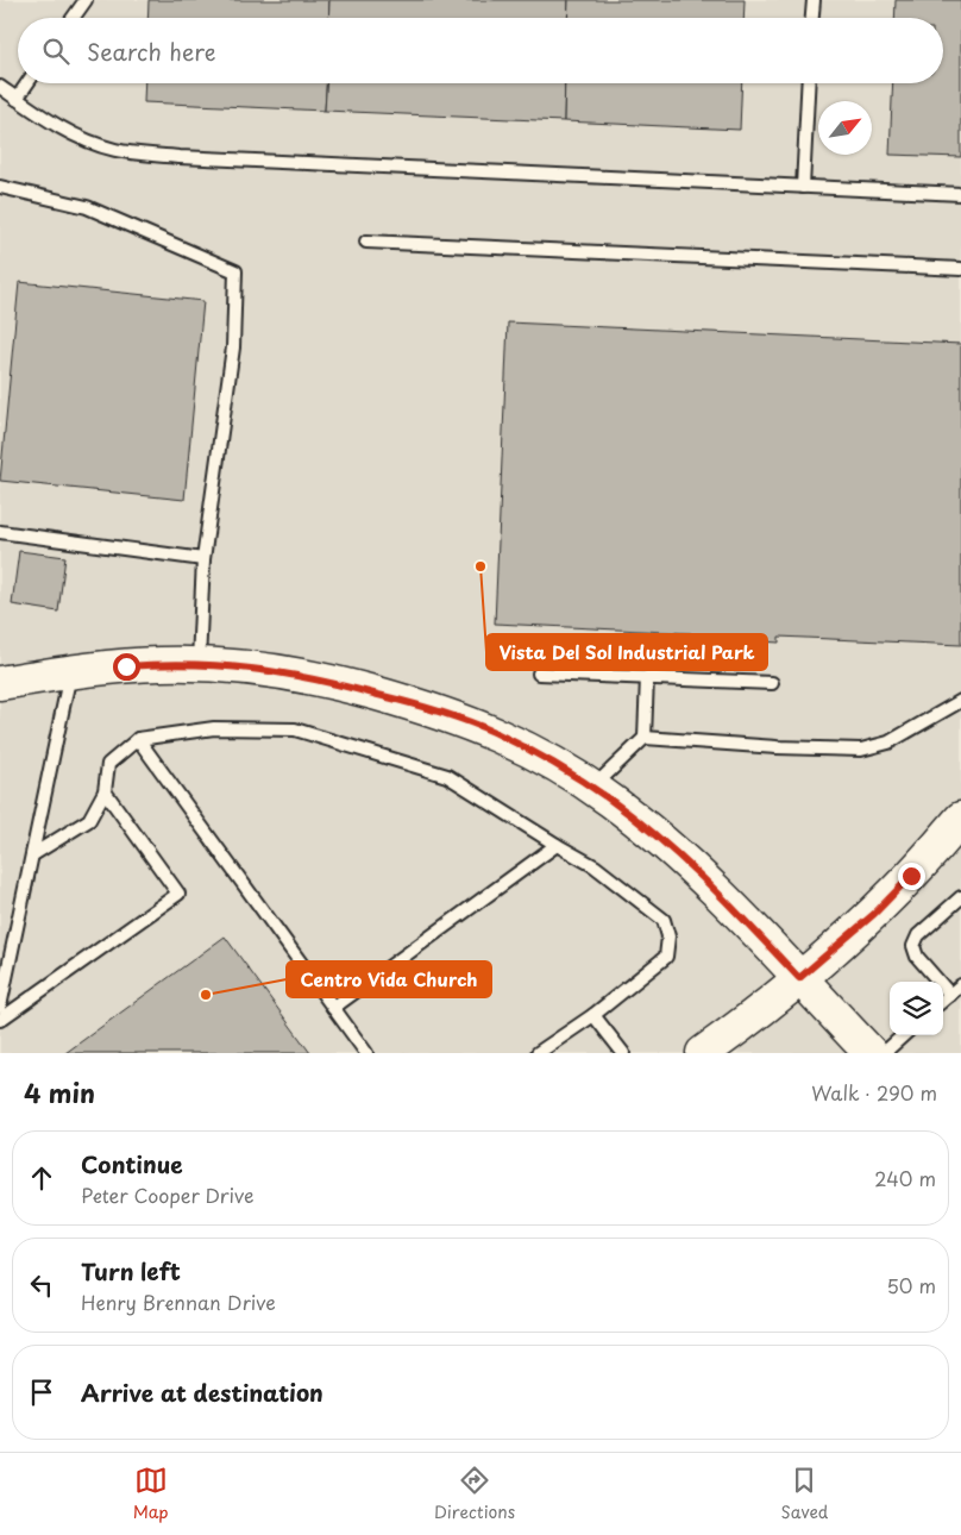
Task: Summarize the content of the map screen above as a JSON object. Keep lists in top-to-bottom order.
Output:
{
  "places": ["Vista Del Sol Industrial Park", "Centro Vida Church"],
  "north": "top right",
  "page": {
    "search": "Search here",
    "heading": ["4 min", "Walk · 290 m"],
    "list": [
      ["Continue", "Peter Cooper Drive", "240 m"],
      ["Turn left", "Henry Brennan Drive", "50 m"],
      "Arrive at destination"
    ],
    "nav": ["Map", "Directions", "Saved"]
  }
}
